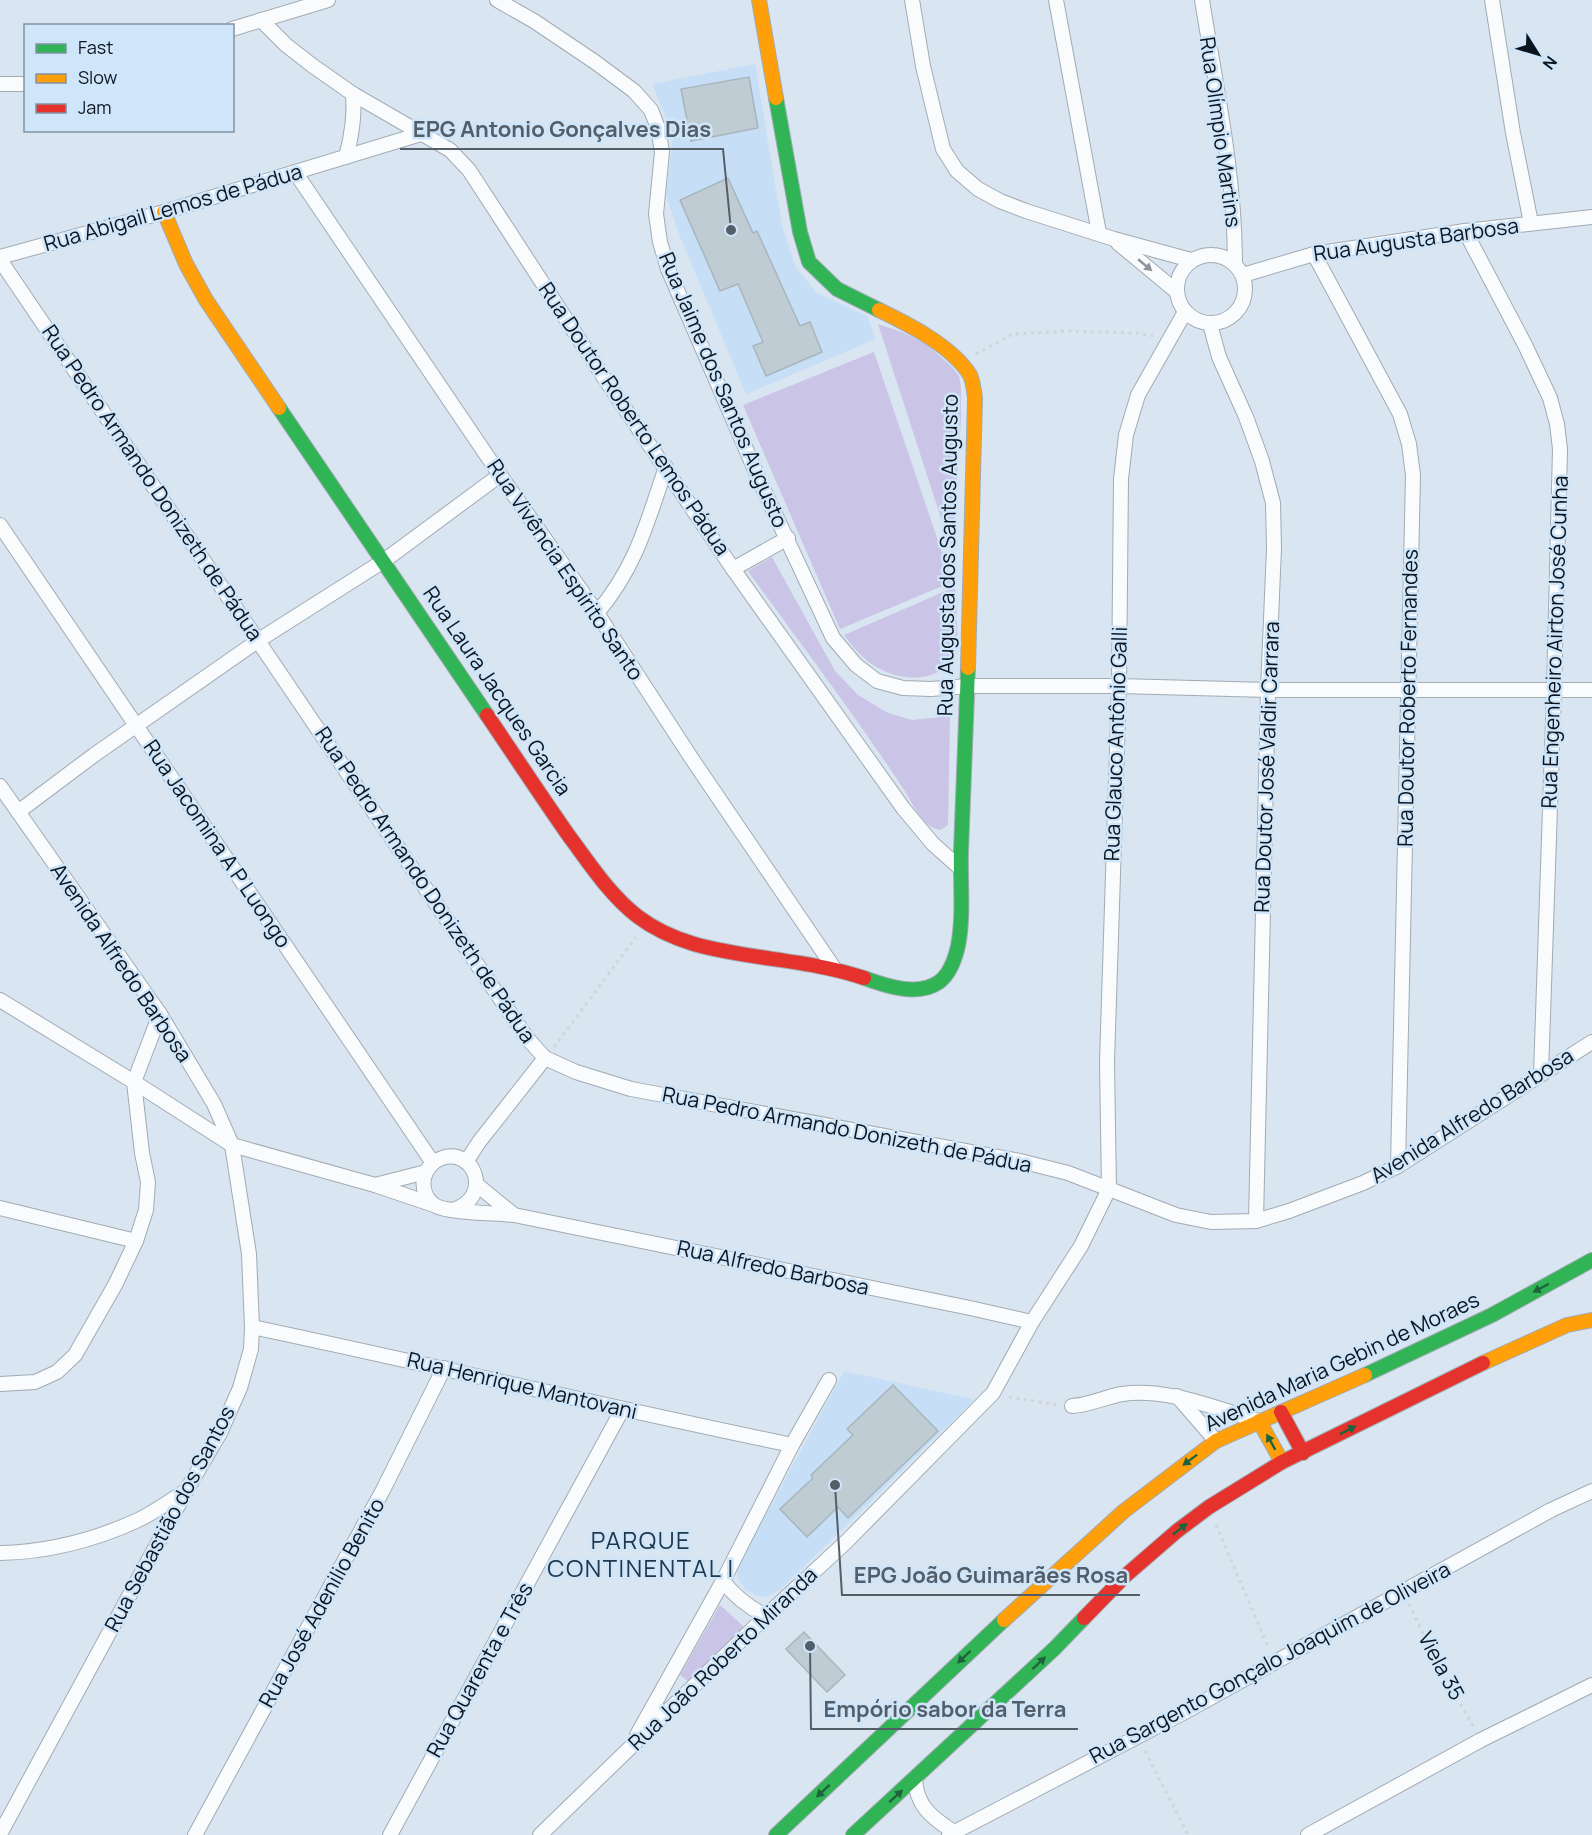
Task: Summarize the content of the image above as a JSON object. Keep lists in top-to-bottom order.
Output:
{
  "streets": {
    "street": [
      "Rua Olímpio Martins",
      "Rua Abigail Lemos de Pádua",
      "Rua Augusta Barbosa",
      "Rua Jaime dos Santos Augusto",
      "Rua Doutor Roberto Lemos Pádua",
      "Rua Pedro Armando Donizeth de Pádua",
      "Rua Augusta dos Santos Augusto",
      "Rua Vivência Espírito Santo",
      "Rua Engenheiro Airton José Cunha",
      "Rua Laura Jacques Garcia",
      "Rua Doutor Roberto Fernandes",
      "Rua Glauco Antônio Galli",
      "Rua Doutor José Valdir Carrara",
      "Rua Jacomina A P Luongo",
      "Avenida Alfredo Barbosa",
      "Rua Alfredo Barbosa",
      "Avenida Maria Gebin de Moraes",
      "Rua Henrique Mantovani",
      "Rua Sebastião dos Santos",
      "Rua José Adenilio Benito",
      "Rua João Roberto Miranda",
      "Rua Sargento Gonçalo Joaquim de Oliveira",
      "Rua Quarenta e Três"
    ],
    "path": ["Viela 35"]
  },
  "crossings": [
    ["Rua Olímpio Martins", "Rua Augusta Barbosa"],
    ["Rua Olímpio Martins", "Rua Glauco Antônio Galli"],
    ["Rua Olímpio Martins", "Rua Doutor José Valdir Carrara"],
    ["Rua Abigail Lemos de Pádua", "Rua Doutor Roberto Lemos Pádua"],
    ["Rua Abigail Lemos de Pádua", "Rua Pedro Armando Donizeth de Pádua"],
    ["Rua Abigail Lemos de Pádua", "Rua Vivência Espírito Santo"],
    ["Rua Abigail Lemos de Pádua", "Rua Laura Jacques Garcia"],
    ["Rua Augusta Barbosa", "Rua Engenheiro Airton José Cunha"],
    ["Rua Augusta Barbosa", "Rua Doutor Roberto Fernandes"],
    ["Rua Augusta Barbosa", "Rua Glauco Antônio Galli"],
    ["Rua Augusta Barbosa", "Rua Doutor José Valdir Carrara"],
    ["Rua Jaime dos Santos Augusto", "Rua Doutor Roberto Lemos Pádua"],
    ["Rua Jaime dos Santos Augusto", "Rua Augusta dos Santos Augusto"],
    ["Rua Jaime dos Santos Augusto", "Rua Engenheiro Airton José Cunha"],
    ["Rua Jaime dos Santos Augusto", "Rua Doutor Roberto Fernandes"],
    ["Rua Jaime dos Santos Augusto", "Rua Glauco Antônio Galli"],
    ["Rua Jaime dos Santos Augusto", "Rua Doutor José Valdir Carrara"],
    ["Rua Doutor Roberto Lemos Pádua", "Rua Augusta dos Santos Augusto"],
    ["Rua Pedro Armando Donizeth de Pádua", "Rua Glauco Antônio Galli"],
    ["Rua Pedro Armando Donizeth de Pádua", "Avenida Alfredo Barbosa"],
    ["Rua Pedro Armando Donizeth de Pádua", "Rua João Roberto Miranda"],
    ["Rua Augusta dos Santos Augusto", "Rua Laura Jacques Garcia"],
    ["Rua Vivência Espírito Santo", "Rua Laura Jacques Garcia"],
    ["Rua Engenheiro Airton José Cunha", "Avenida Alfredo Barbosa"],
    ["Rua Doutor Roberto Fernandes", "Avenida Alfredo Barbosa"],
    ["Rua Glauco Antônio Galli", "Rua Doutor José Valdir Carrara"],
    ["Rua Glauco Antônio Galli", "Avenida Alfredo Barbosa"],
    ["Rua Glauco Antônio Galli", "Rua João Roberto Miranda"],
    ["Rua Doutor José Valdir Carrara", "Avenida Alfredo Barbosa"],
    ["Rua Jacomina A P Luongo", "Rua Alfredo Barbosa"],
    ["Avenida Alfredo Barbosa", "Rua Sebastião dos Santos"],
    ["Avenida Alfredo Barbosa", "Rua João Roberto Miranda"],
    ["Rua Alfredo Barbosa", "Rua João Roberto Miranda"],
    ["Rua Henrique Mantovani", "Rua Sebastião dos Santos"],
    ["Rua Henrique Mantovani", "Rua José Adenilio Benito"],
    ["Rua Henrique Mantovani", "Rua Quarenta e Três"],
    ["Rua Sargento Gonçalo Joaquim de Oliveira", "Viela 35"]
  ],
  "districts": ["PARQUE CONTINENTAL I"],
  "places": ["EPG Antonio Gonçalves Dias", "EPG João Guimarães Rosa", "Empório sabor da Terra"],
  "legend": ["Fast", "Slow", "Jam"],
  "north": "bottom right"
}
